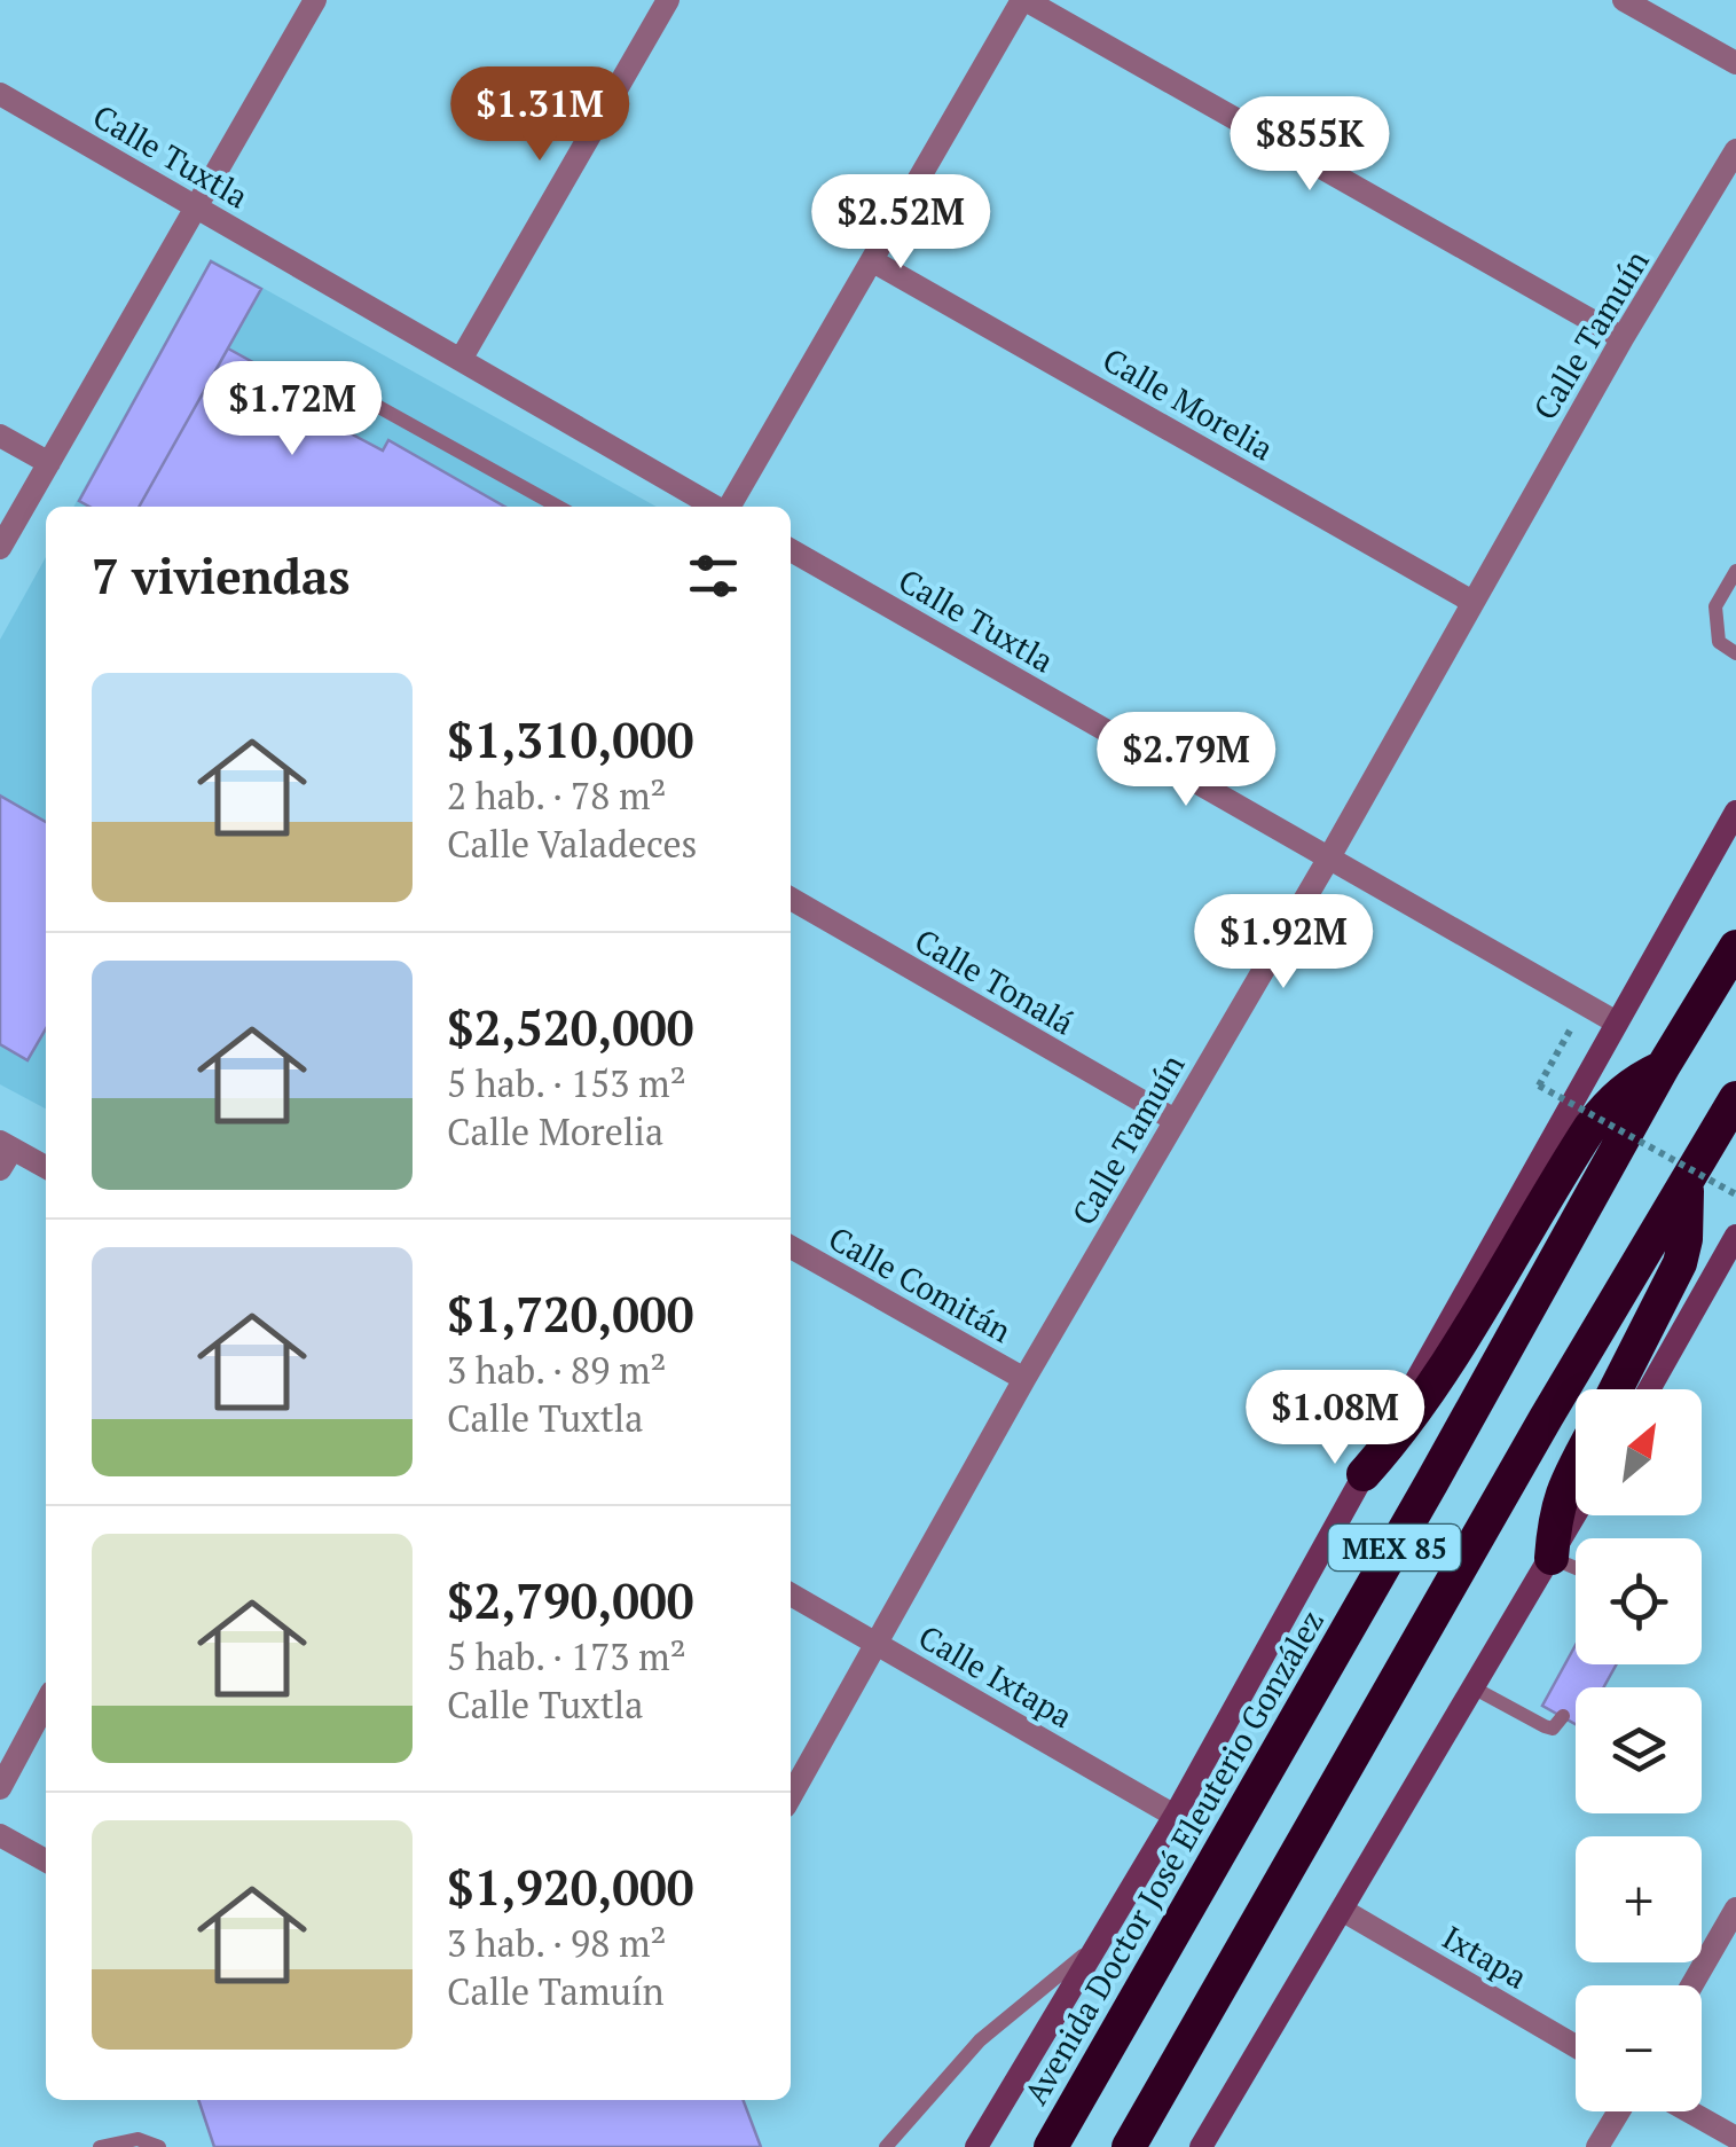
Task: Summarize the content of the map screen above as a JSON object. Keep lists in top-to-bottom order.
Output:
{
  "streets": {
    "highway": ["MEX 85", "Avenida Doctor José Eleuterio González"],
    "street": [
      "Calle Tuxtla",
      "Calle Tamuín",
      "Calle Morelia",
      "Calle Tonalá",
      "Calle Comitán",
      "Calle Ixtapa",
      "Ixtapa"
    ]
  },
  "crossings": [
    ["Calle Tuxtla", "Calle Tamuín"],
    ["Calle Tamuín", "Calle Morelia"],
    ["Calle Tamuín", "Calle Tonalá"],
    ["Calle Tamuín", "Calle Comitán"],
    ["Calle Tamuín", "Calle Ixtapa"]
  ],
  "north": "top right",
  "page": {
    "price": [
      "$1.31M",
      "$855K",
      "$2.52M",
      "$1.72M",
      "$2.79M",
      "$1.92M",
      "$1.08M"
    ],
    "heading": "7 viviendas",
    "list": [
      {
        "name": "$1,310,000",
        "note": "2 hab. · 78 m² · Calle Valadeces"
      },
      {
        "name": "$2,520,000",
        "note": "5 hab. · 153 m² · Calle Morelia"
      },
      {
        "name": "$1,720,000",
        "note": "3 hab. · 89 m² · Calle Tuxtla"
      },
      {
        "name": "$2,790,000",
        "note": "5 hab. · 173 m² · Calle Tuxtla"
      },
      {
        "name": "$1,920,000",
        "note": "3 hab. · 98 m² · Calle Tamuín"
      }
    ],
    "map_buttons": ["+", "−"]
  }
}
